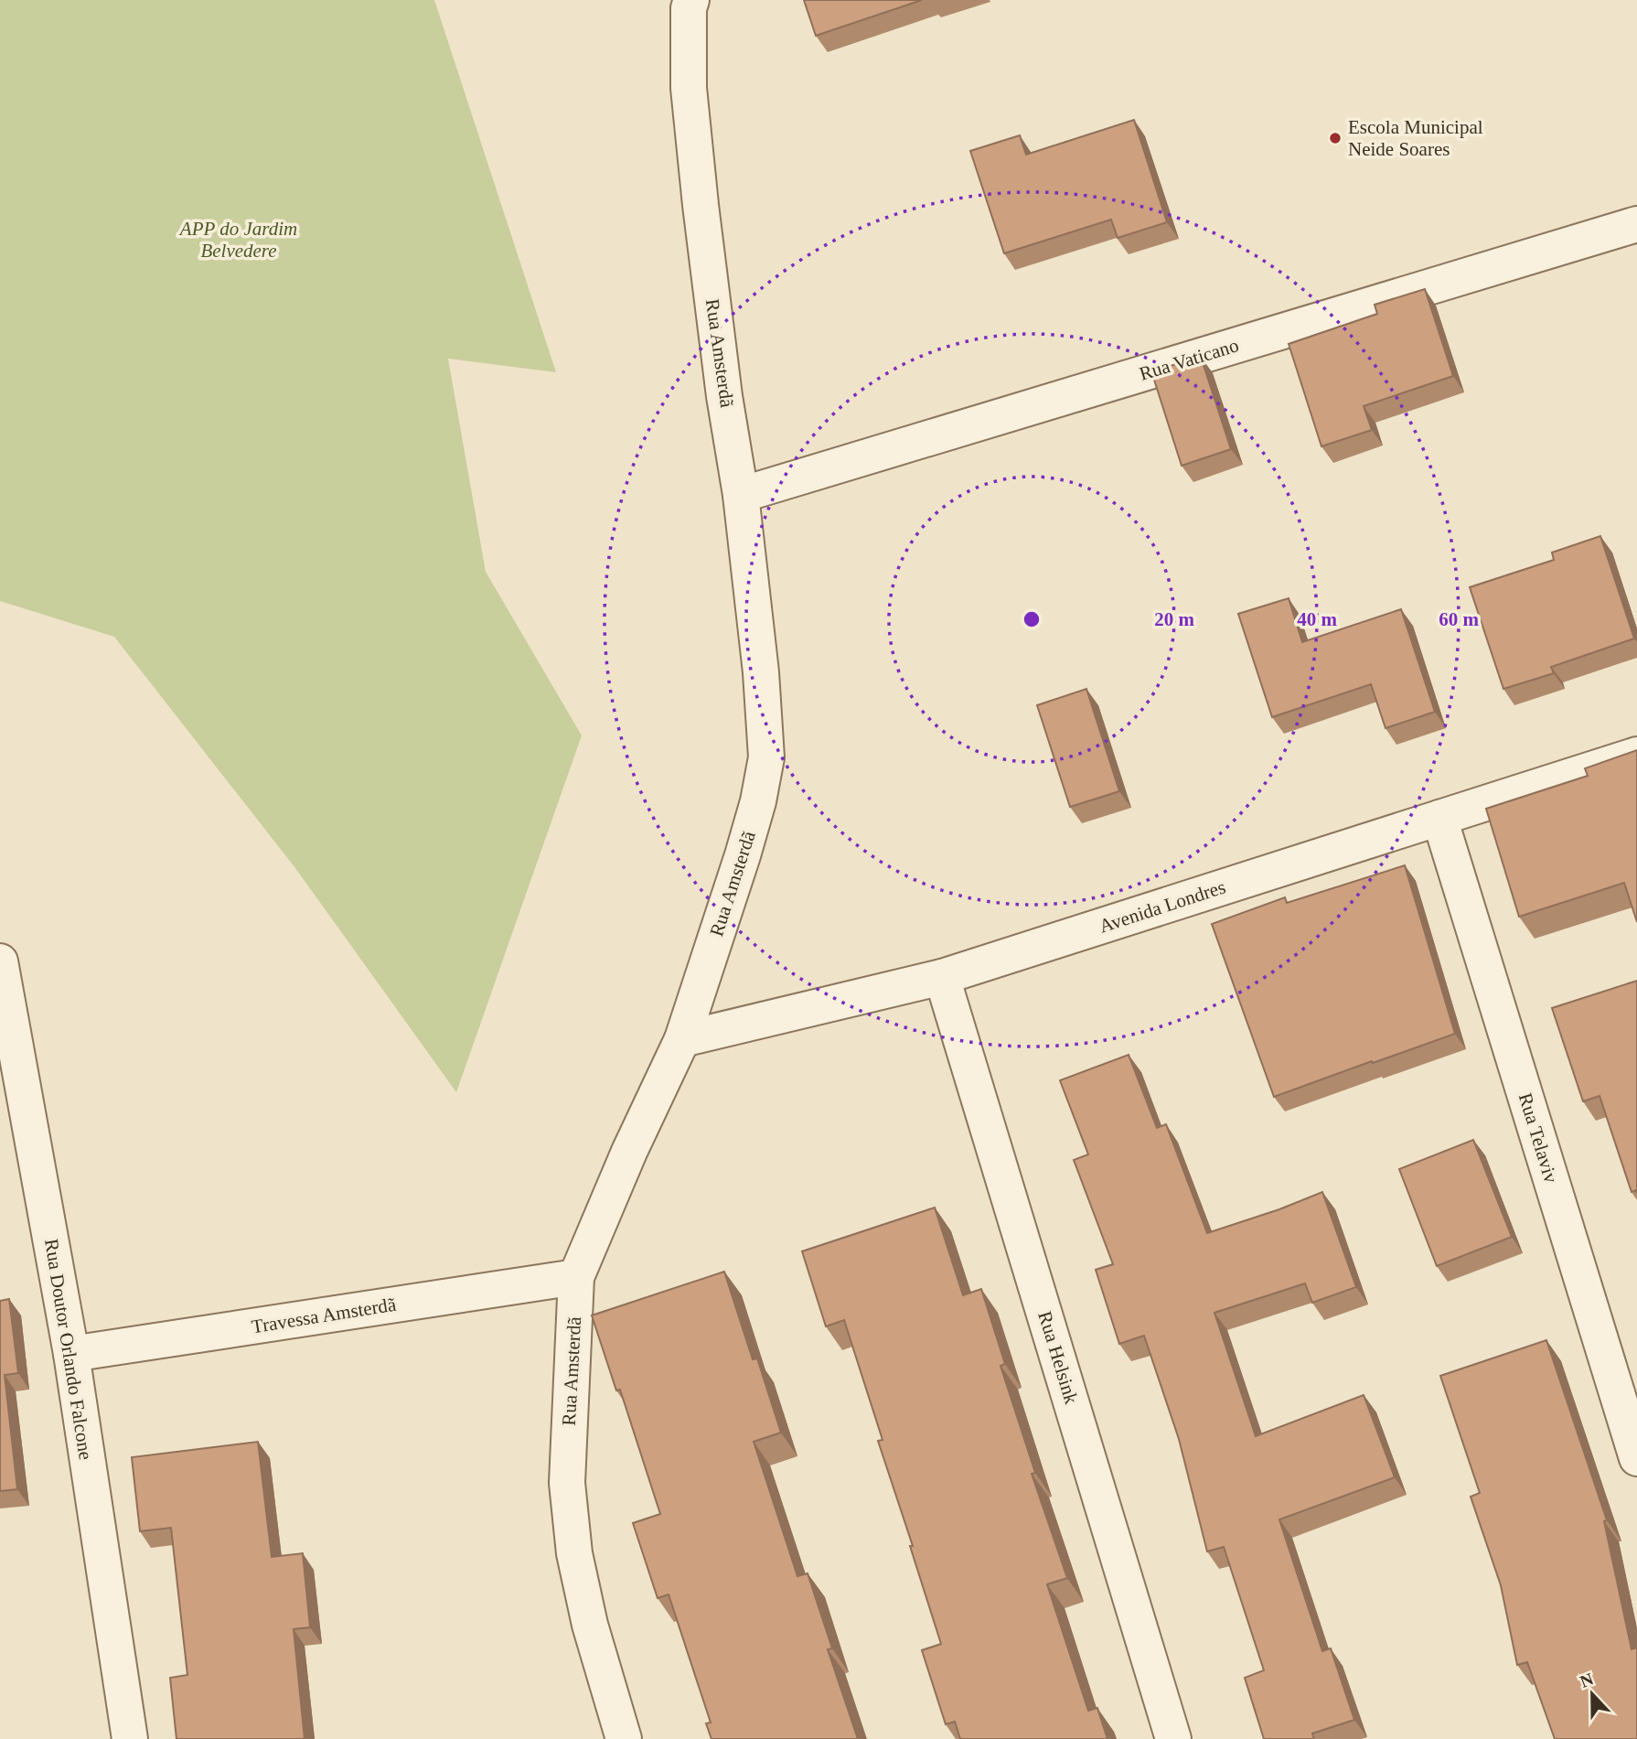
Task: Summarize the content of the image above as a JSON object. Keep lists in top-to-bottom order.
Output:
{
  "streets": {
    "street": [
      "Rua Amsterdã",
      "Rua Vaticano",
      "Avenida Londres",
      "Rua Telaviv",
      "Travessa Amsterdã",
      "Rua Doutor Orlando Falcone",
      "Rua Helsink"
    ]
  },
  "crossings": [
    ["Rua Amsterdã", "Rua Vaticano"],
    ["Rua Amsterdã", "Avenida Londres"],
    ["Rua Amsterdã", "Travessa Amsterdã"],
    ["Avenida Londres", "Rua Telaviv"],
    ["Avenida Londres", "Rua Helsink"],
    ["Travessa Amsterdã", "Rua Doutor Orlando Falcone"]
  ],
  "parks": ["APP do Jardim Belvedere"],
  "places": ["Escola Municipal Neide Soares"],
  "north": "top",
  "rings": ["20 m", "40 m", "60 m"]
}
